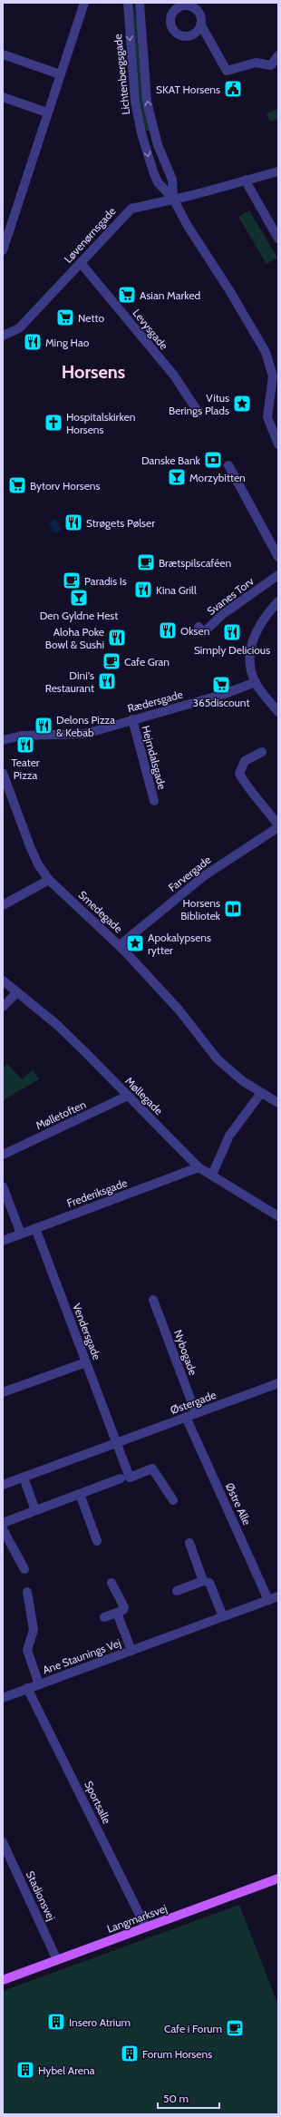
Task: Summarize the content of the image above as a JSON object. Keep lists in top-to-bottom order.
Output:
{
  "streets": {
    "main road": ["Langmarksvej"],
    "street": [
      "Lichtenbergsgade",
      "Løvenørnsgade",
      "Levysgade",
      "Svanes Torv",
      "Rædersgade",
      "Hejmdalsgade",
      "Farvergade",
      "Smedegade",
      "Møllegade",
      "Mølletoften",
      "Frederiksgade",
      "Vendersgade",
      "Nybogade",
      "Østergade",
      "Østre Alle",
      "Ane Staunings Vej",
      "Sportsalle",
      "Stadionsvej"
    ]
  },
  "crossings": [
    ["Lichtenbergsgade", "Løvenørnsgade"],
    ["Løvenørnsgade", "Levysgade"],
    ["Rædersgade", "Hejmdalsgade"],
    ["Farvergade", "Smedegade"],
    ["Møllegade", "Mølletoften"],
    ["Møllegade", "Frederiksgade"],
    ["Frederiksgade", "Vendersgade"],
    ["Vendersgade", "Østergade"],
    ["Nybogade", "Østergade"],
    ["Østergade", "Østre Alle"],
    ["Østre Alle", "Ane Staunings Vej"],
    ["Ane Staunings Vej", "Sportsalle"],
    ["Sportsalle", "Langmarksvej"],
    ["Stadionsvej", "Langmarksvej"]
  ],
  "districts": ["Horsens"],
  "places": {
    "public building": ["SKAT Horsens"],
    "supermarket": [
      "Asian Marked",
      "Netto",
      "Bytorv Horsens",
      "365discount"
    ],
    "restaurant": [
      "Ming Hao",
      "Strøgets Pølser",
      "Kina Grill",
      "Oksen",
      "Simply Delicious",
      "Aloha Poke Bowl & Sushi",
      "Dini's Restaurant",
      "Delons Pizza & Kebab",
      "Teater Pizza"
    ],
    "place": ["Vitus Berings Plads", "Apokalypsens rytter"],
    "church": ["Hospitalskirken Horsens"],
    "bank": ["Danske Bank"],
    "bar": ["Morzybitten", "Den Gyldne Hest"],
    "cafe": [
      "Brætspilscaféen",
      "Paradis Is",
      "Cafe Gran",
      "Cafe i Forum"
    ],
    "library": ["Horsens Bibliotek"],
    "building": ["Insero Atrium", "Forum Horsens", "Hybel Arena"]
  },
  "scale_bar": "50 m"
}
